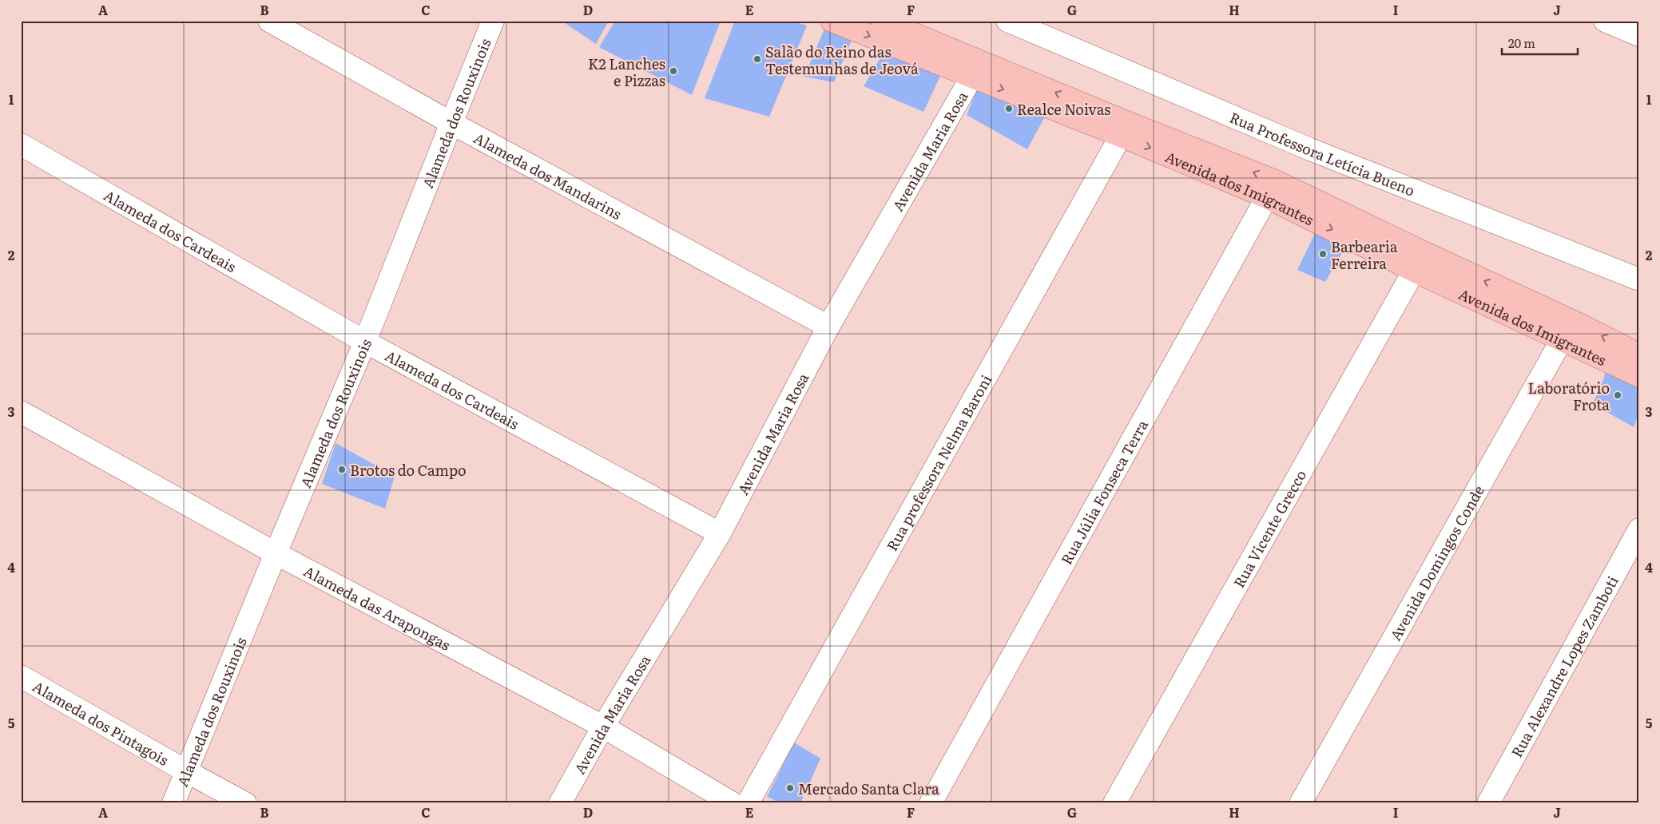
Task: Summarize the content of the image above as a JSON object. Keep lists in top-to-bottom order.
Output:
{
  "streets": {
    "main road": ["Avenida dos Imigrantes"],
    "street": [
      "Alameda dos Rouxinois",
      "Avenida Maria Rosa",
      "Rua Professora Letícia Bueno",
      "Alameda dos Mandarins",
      "Alameda dos Cardeais",
      "Rua professora Nelma Baroni",
      "Rua Júlia Fonseca Terra",
      "Rua Vicente Grecco",
      "Avenida Domingos Conde",
      "Alameda das Arapongas",
      "Rua Alexandre Lopes Zamboti",
      "Alameda dos Pintagois"
    ]
  },
  "crossings": [
    ["Alameda dos Rouxinois", "Alameda dos Mandarins"],
    ["Alameda dos Rouxinois", "Alameda dos Cardeais"],
    ["Alameda dos Rouxinois", "Alameda das Arapongas"],
    ["Alameda dos Rouxinois", "Alameda dos Pintagois"],
    ["Avenida Maria Rosa", "Alameda dos Mandarins"],
    ["Avenida Maria Rosa", "Avenida dos Imigrantes"],
    ["Avenida Maria Rosa", "Alameda dos Cardeais"],
    ["Avenida Maria Rosa", "Alameda das Arapongas"],
    ["Avenida dos Imigrantes", "Rua professora Nelma Baroni"],
    ["Avenida dos Imigrantes", "Rua Júlia Fonseca Terra"],
    ["Avenida dos Imigrantes", "Rua Vicente Grecco"],
    ["Avenida dos Imigrantes", "Avenida Domingos Conde"]
  ],
  "places": [
    "Salão do Reino das Testemunhas de Jeová",
    "K2 Lanches e Pizzas",
    "Realce Noivas",
    "Barbearia Ferreira",
    "Laboratório Frota",
    "Brotos do Campo",
    "Mercado Santa Clara"
  ],
  "scale_bar": "20 m",
  "grid": {
    "columns": [
      "A",
      "B",
      "C",
      "D",
      "E",
      "F",
      "G",
      "H",
      "I",
      "J"
    ],
    "rows": [
      "1",
      "2",
      "3",
      "4",
      "5"
    ]
  }
}
